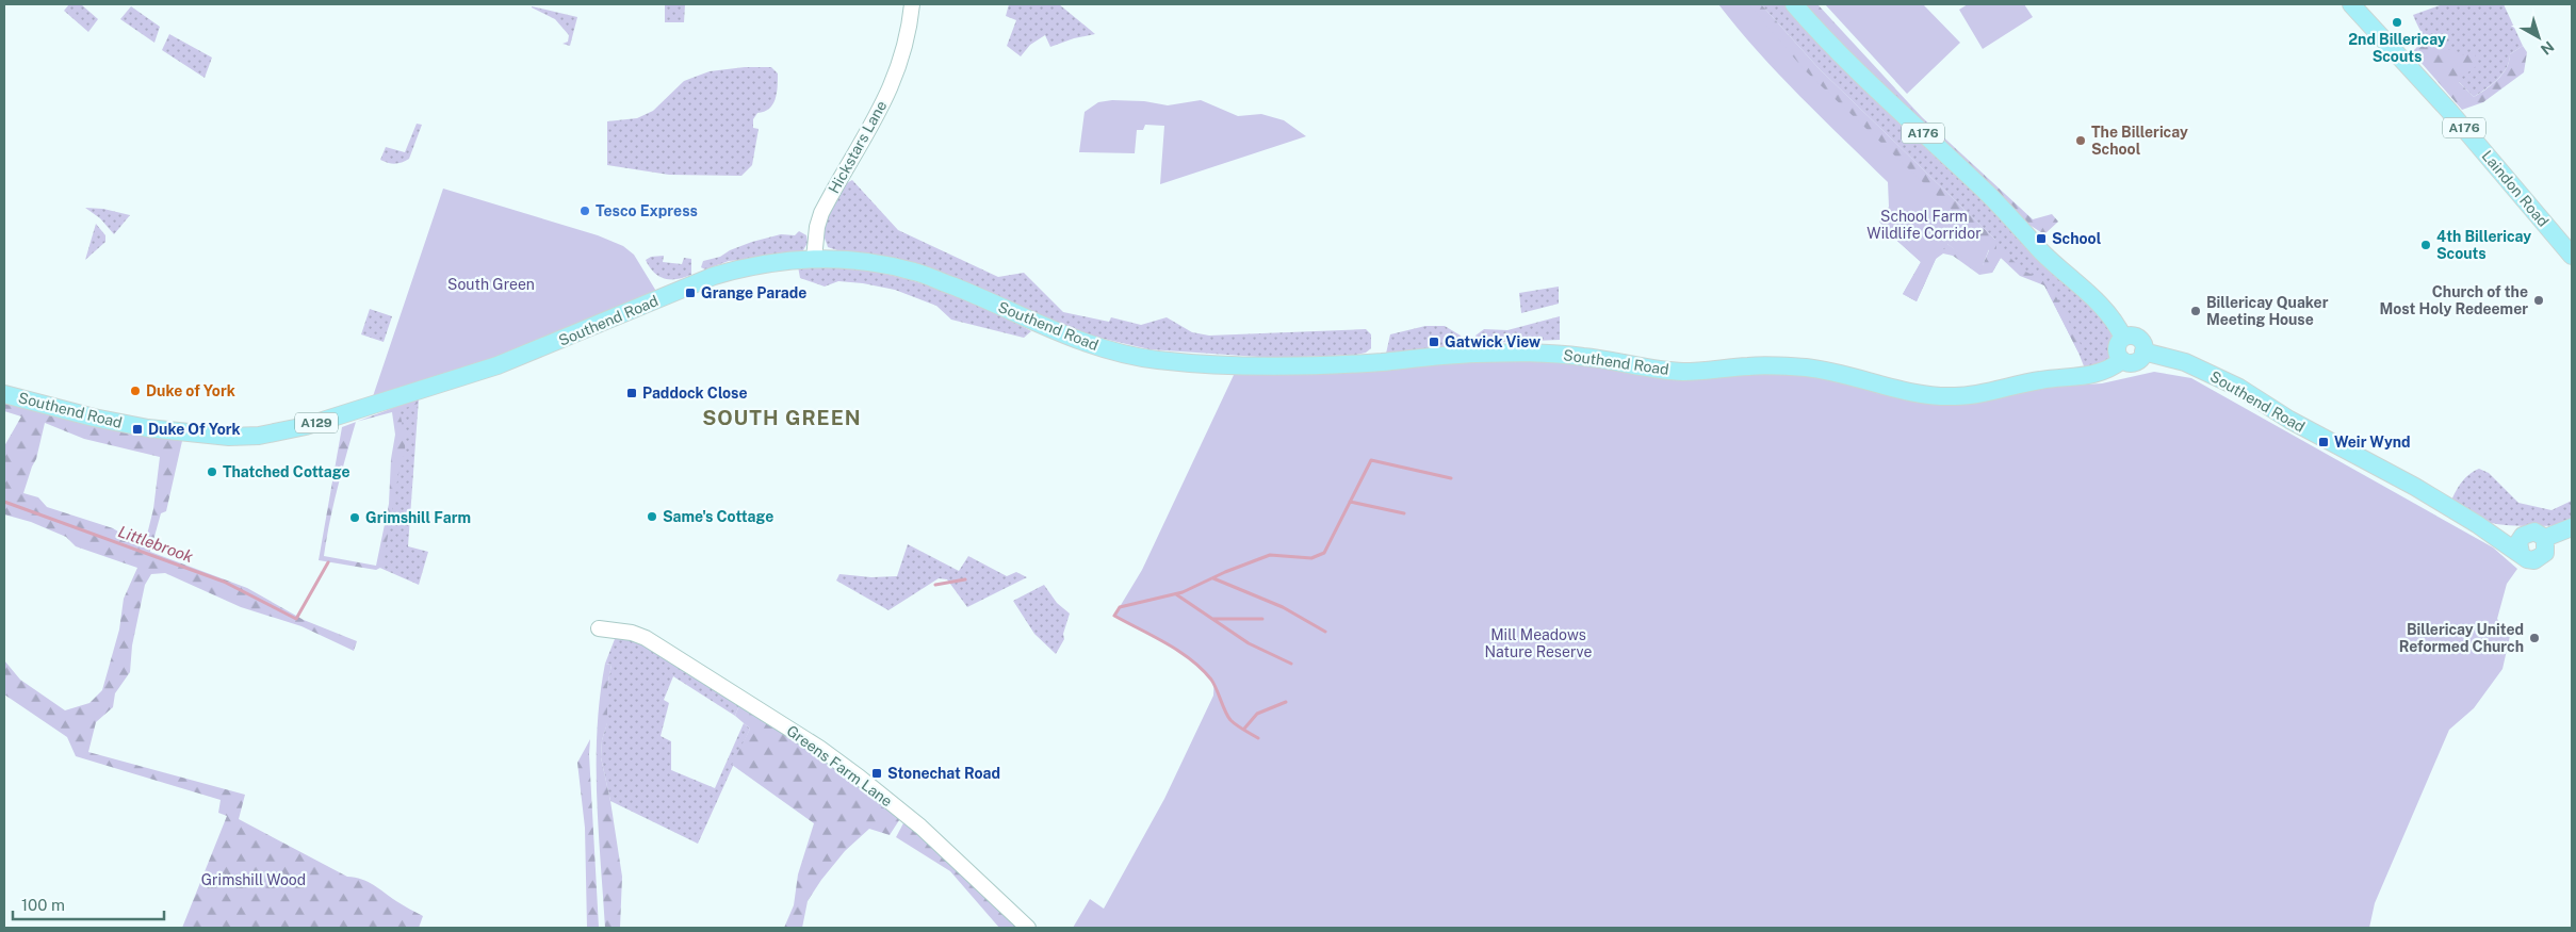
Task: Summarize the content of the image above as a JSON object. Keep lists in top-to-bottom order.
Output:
{
  "streets": {
    "main road": [
      "A176",
      "Laindon Road",
      "Southend Road",
      "A129"
    ],
    "street": ["Hickstars Lane", "Greens Farm Lane"]
  },
  "crossings": [
    ["A176", "Southend Road"],
    ["A176", "A129"],
    ["Hickstars Lane", "Southend Road"],
    ["Southend Road", "A129"]
  ],
  "districts": ["SOUTH GREEN"],
  "water": ["Littlebrook"],
  "parks": [
    "School Farm Wildlife Corridor",
    "South Green",
    "Mill Meadows Nature Reserve",
    "Grimshill Wood"
  ],
  "places": {
    "other": [
      "2nd Billericay Scouts",
      "The Billericay School",
      "Tesco Express",
      "4th Billericay Scouts",
      "Church of the Most Holy Redeemer",
      "Billericay Quaker Meeting House",
      "Duke of York",
      "Thatched Cottage",
      "Same's Cottage",
      "Grimshill Farm",
      "Billericay United Reformed Church"
    ],
    "transit": [
      "School",
      "Grange Parade",
      "Gatwick View",
      "Paddock Close",
      "Duke Of York",
      "Weir Wynd",
      "Stonechat Road"
    ]
  },
  "scale_bar": "100 m",
  "north": "bottom right"
}
